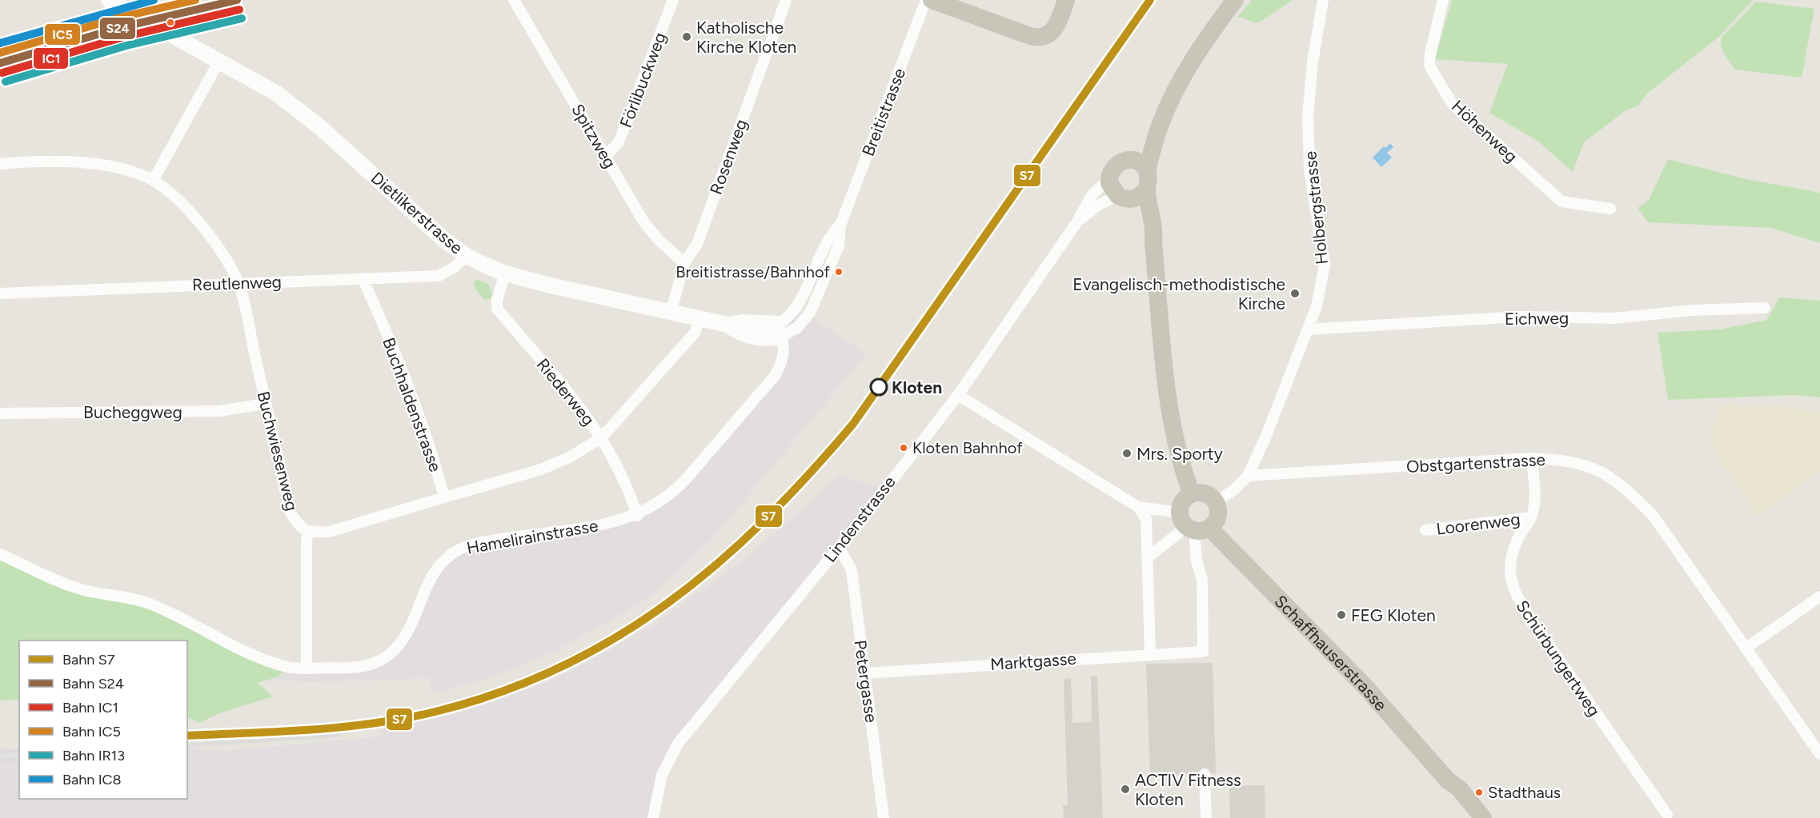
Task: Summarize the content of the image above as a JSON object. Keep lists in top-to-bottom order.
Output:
{
  "streets": {
    "main road": ["Schaffhauserstrasse"],
    "street": [
      "Förlibuckweg",
      "Breitistrasse",
      "Höhenweg",
      "Spitzweg",
      "Rosenweg",
      "Holbergstrasse",
      "Dietlikerstrasse",
      "Reutlenweg",
      "Eichweg",
      "Riederweg",
      "Buchhaldenstrasse",
      "Bucheggweg",
      "Buchwiesenweg",
      "Obstgartenstrasse",
      "Lindenstrasse",
      "Loorenweg",
      "Hamelirainstrasse",
      "Schürbungertweg",
      "Marktgasse",
      "Petergasse"
    ]
  },
  "crossings": [
    ["Förlibuckweg", "Spitzweg"],
    ["Breitistrasse", "Dietlikerstrasse"],
    ["Breitistrasse", "Hamelirainstrasse"],
    ["Spitzweg", "Rosenweg"],
    ["Rosenweg", "Dietlikerstrasse"],
    ["Holbergstrasse", "Eichweg"],
    ["Holbergstrasse", "Obstgartenstrasse"],
    ["Holbergstrasse", "Schaffhauserstrasse"],
    ["Holbergstrasse", "Marktgasse"],
    ["Dietlikerstrasse", "Reutlenweg"],
    ["Dietlikerstrasse", "Riederweg"],
    ["Dietlikerstrasse", "Hamelirainstrasse"],
    ["Reutlenweg", "Buchhaldenstrasse"],
    ["Reutlenweg", "Buchwiesenweg"],
    ["Riederweg", "Hamelirainstrasse"],
    ["Buchhaldenstrasse", "Buchwiesenweg"],
    ["Bucheggweg", "Buchwiesenweg"],
    ["Obstgartenstrasse", "Schürbungertweg"],
    ["Lindenstrasse", "Petergasse"],
    ["Loorenweg", "Schürbungertweg"],
    ["Schaffhauserstrasse", "Marktgasse"],
    ["Marktgasse", "Petergasse"]
  ],
  "places": [
    "Katholische Kirche Kloten",
    "Breitistrasse/Bahnhof",
    "Evangelisch-methodistische Kirche",
    "Kloten",
    "Kloten Bahnhof",
    "Mrs. Sporty",
    "FEG Kloten",
    "ACTIV Fitness Kloten",
    "Stadthaus"
  ],
  "lines": [
    "rail line S7",
    "rail line S24",
    "rail line IC5",
    "rail line IC8",
    "rail line IC1",
    "rail line IR13"
  ],
  "legend": [
    "Bahn S7",
    "Bahn S24",
    "Bahn IC1",
    "Bahn IC5",
    "Bahn IR13",
    "Bahn IC8"
  ]
}
